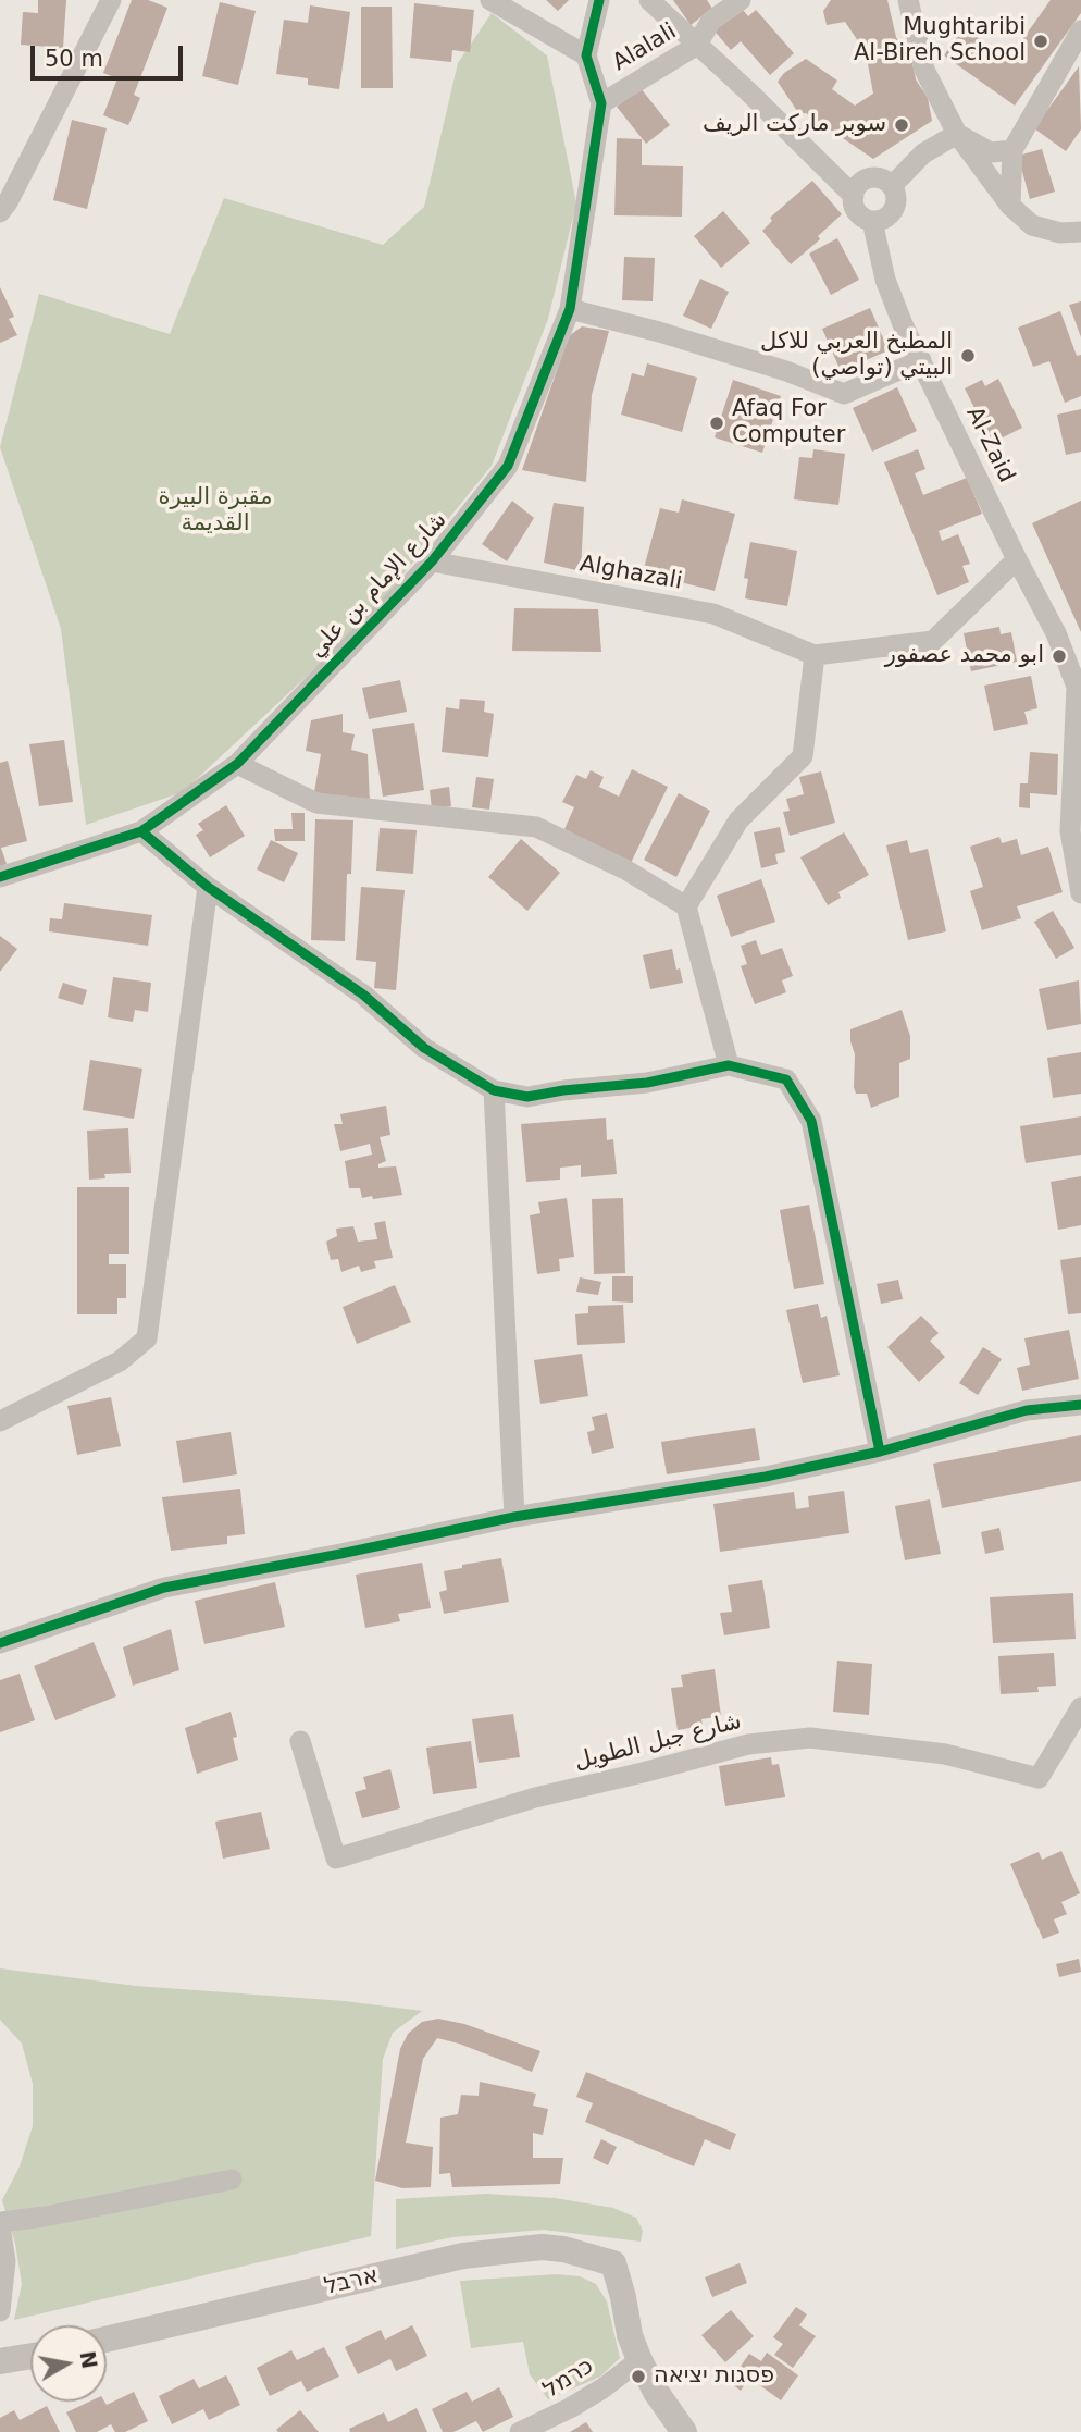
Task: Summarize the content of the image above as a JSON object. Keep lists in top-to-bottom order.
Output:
{
  "streets": {
    "street": [
      "Alalali",
      "Al-Zaid",
      "Alghazali",
      "شارع الإمام بن علي",
      "شارع جبل الطويل",
      "ארבל",
      "כרמל"
    ]
  },
  "crossings": [
    ["Alalali", "شارع الإمام بن علي"],
    ["Alghazali", "شارع الإمام بن علي"],
    ["ארבל", "כרמל"]
  ],
  "parks": ["مقبرة البيرة القديمة"],
  "places": [
    "Mughtaribi Al-Bireh School",
    "سوبر ماركت الريف",
    "المطبخ العربي للاكل البيتي (تواصي)",
    "Afaq For Computer",
    "ابو محمد عصفور",
    "פסגות יציאה"
  ],
  "scale_bar": "50 m",
  "north": "right"
}
